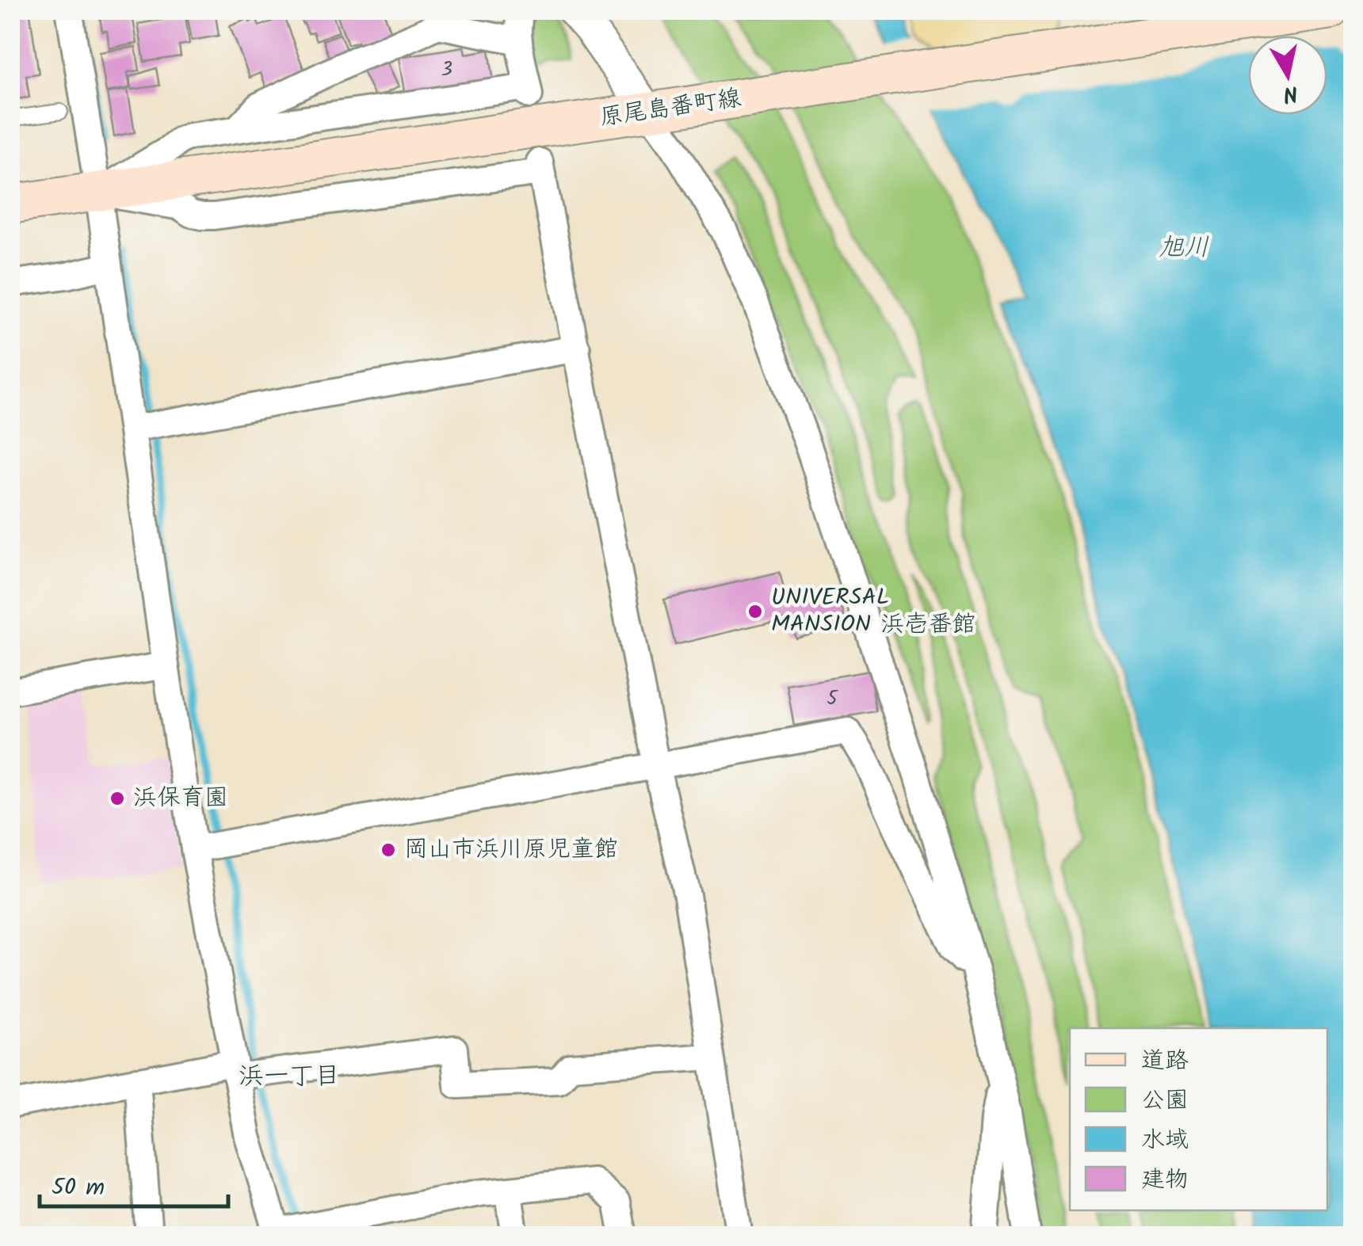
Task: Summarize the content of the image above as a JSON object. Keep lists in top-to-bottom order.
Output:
{
  "streets": {
    "main road": ["原尾島番町線"]
  },
  "districts": ["浜一丁目"],
  "water": ["旭川"],
  "places": ["UNIVERSAL MANSION 浜壱番館", "浜保育園", "岡山市浜川原児童館"],
  "house_numbers": ["3", "5"],
  "legend": [
    "道路",
    "公園",
    "水域",
    "建物"
  ],
  "scale_bar": "50 m",
  "north": "bottom"
}
